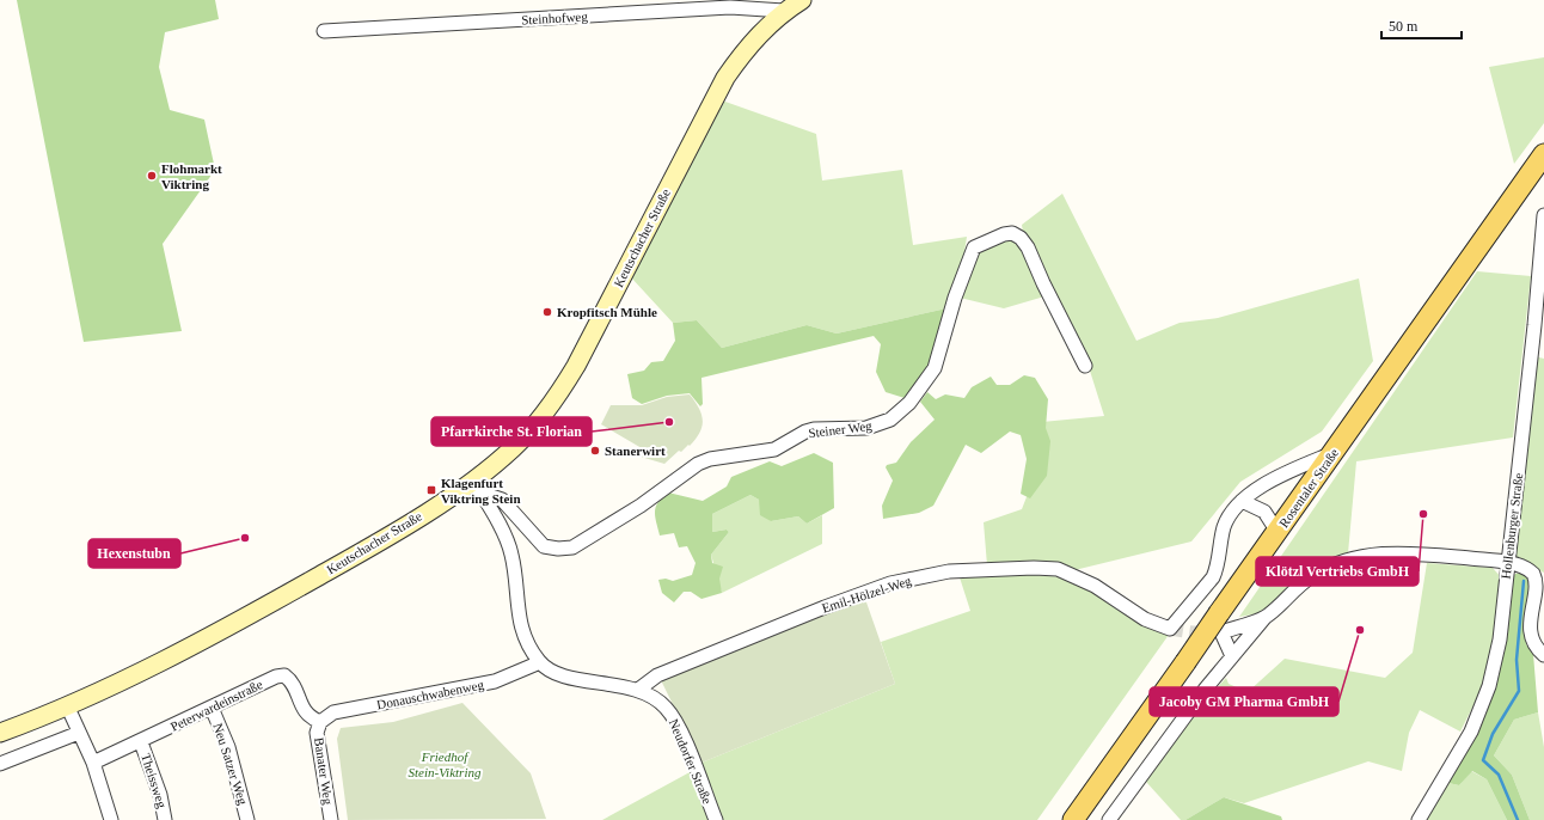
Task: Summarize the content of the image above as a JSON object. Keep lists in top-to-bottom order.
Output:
{
  "streets": {
    "main road": ["Keutschacher Straße", "Rosentaler Straße"],
    "street": [
      "Steinhofweg",
      "Steiner Weg",
      "Hollenburger Straße",
      "Emil-Hölzel-Weg",
      "Donauschwabenweg",
      "Peterwardeinstraße",
      "Neudorfer Straße",
      "Neu Satzer Weg",
      "Banater Weg",
      "Theissweg"
    ]
  },
  "crossings": [
    ["Steinhofweg", "Keutschacher Straße"],
    ["Keutschacher Straße", "Steiner Weg"],
    ["Rosentaler Straße", "Emil-Hölzel-Weg"],
    ["Emil-Hölzel-Weg", "Neudorfer Straße"],
    ["Donauschwabenweg", "Peterwardeinstraße"],
    ["Donauschwabenweg", "Banater Weg"],
    ["Peterwardeinstraße", "Neu Satzer Weg"],
    ["Peterwardeinstraße", "Banater Weg"],
    ["Peterwardeinstraße", "Theissweg"]
  ],
  "parks": ["Friedhof Stein-Viktring"],
  "places": {
    "other": [
      "Flohmarkt Viktring",
      "Kropfitsch Mühle",
      "Pfarrkirche St. Florian",
      "Stanerwirt",
      "Klötzl Vertriebs GmbH",
      "Hexenstubn",
      "Jacoby GM Pharma GmbH"
    ],
    "transit": ["Klagenfurt Viktring Stein"]
  },
  "scale_bar": "50 m"
}
